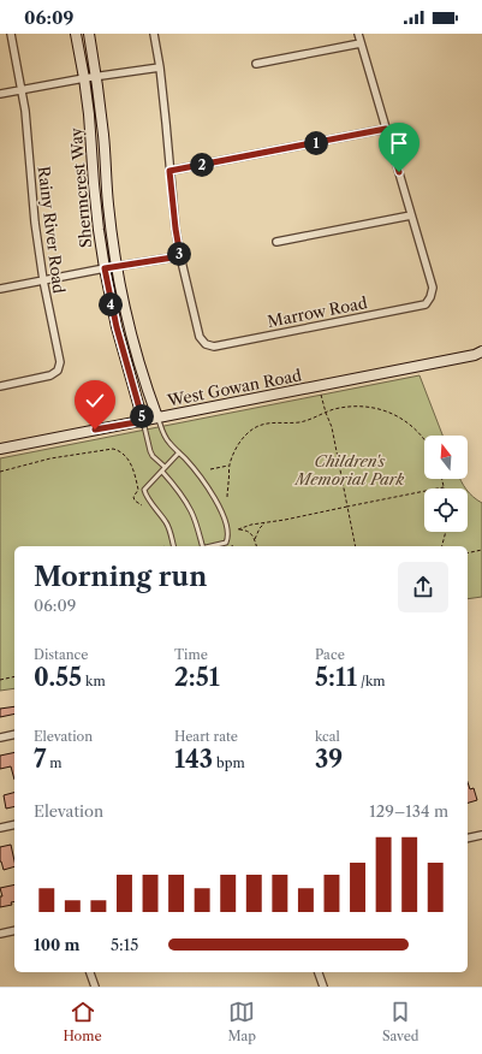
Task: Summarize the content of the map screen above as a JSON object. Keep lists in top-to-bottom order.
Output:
{
  "streets": {
    "street": [
      "Shermcrest Way",
      "Rainy River Road",
      "Marrow Road",
      "West Gowan Road"
    ]
  },
  "crossings": [
    ["Shermcrest Way", "West Gowan Road"]
  ],
  "parks": ["Children's Memorial Park"],
  "north": "top",
  "page": {
    "status": "06:09",
    "pins": [
      "1",
      "2",
      "3",
      "4",
      "5"
    ],
    "heading": ["Morning run", "06:09"],
    "stats": [
      ["Distance", "0.55 km"],
      ["Time", "2:51"],
      ["Pace", "5:11 /km"],
      ["Elevation", "7 m"],
      ["Heart rate", "143 bpm"],
      ["kcal", "39"]
    ],
    "chart": ["Elevation", "129–134 m"],
    "list": [
      {
        "name": "100 m",
        "note": "5:15"
      }
    ],
    "tabs": ["Home", "Map", "Saved"]
  }
}
